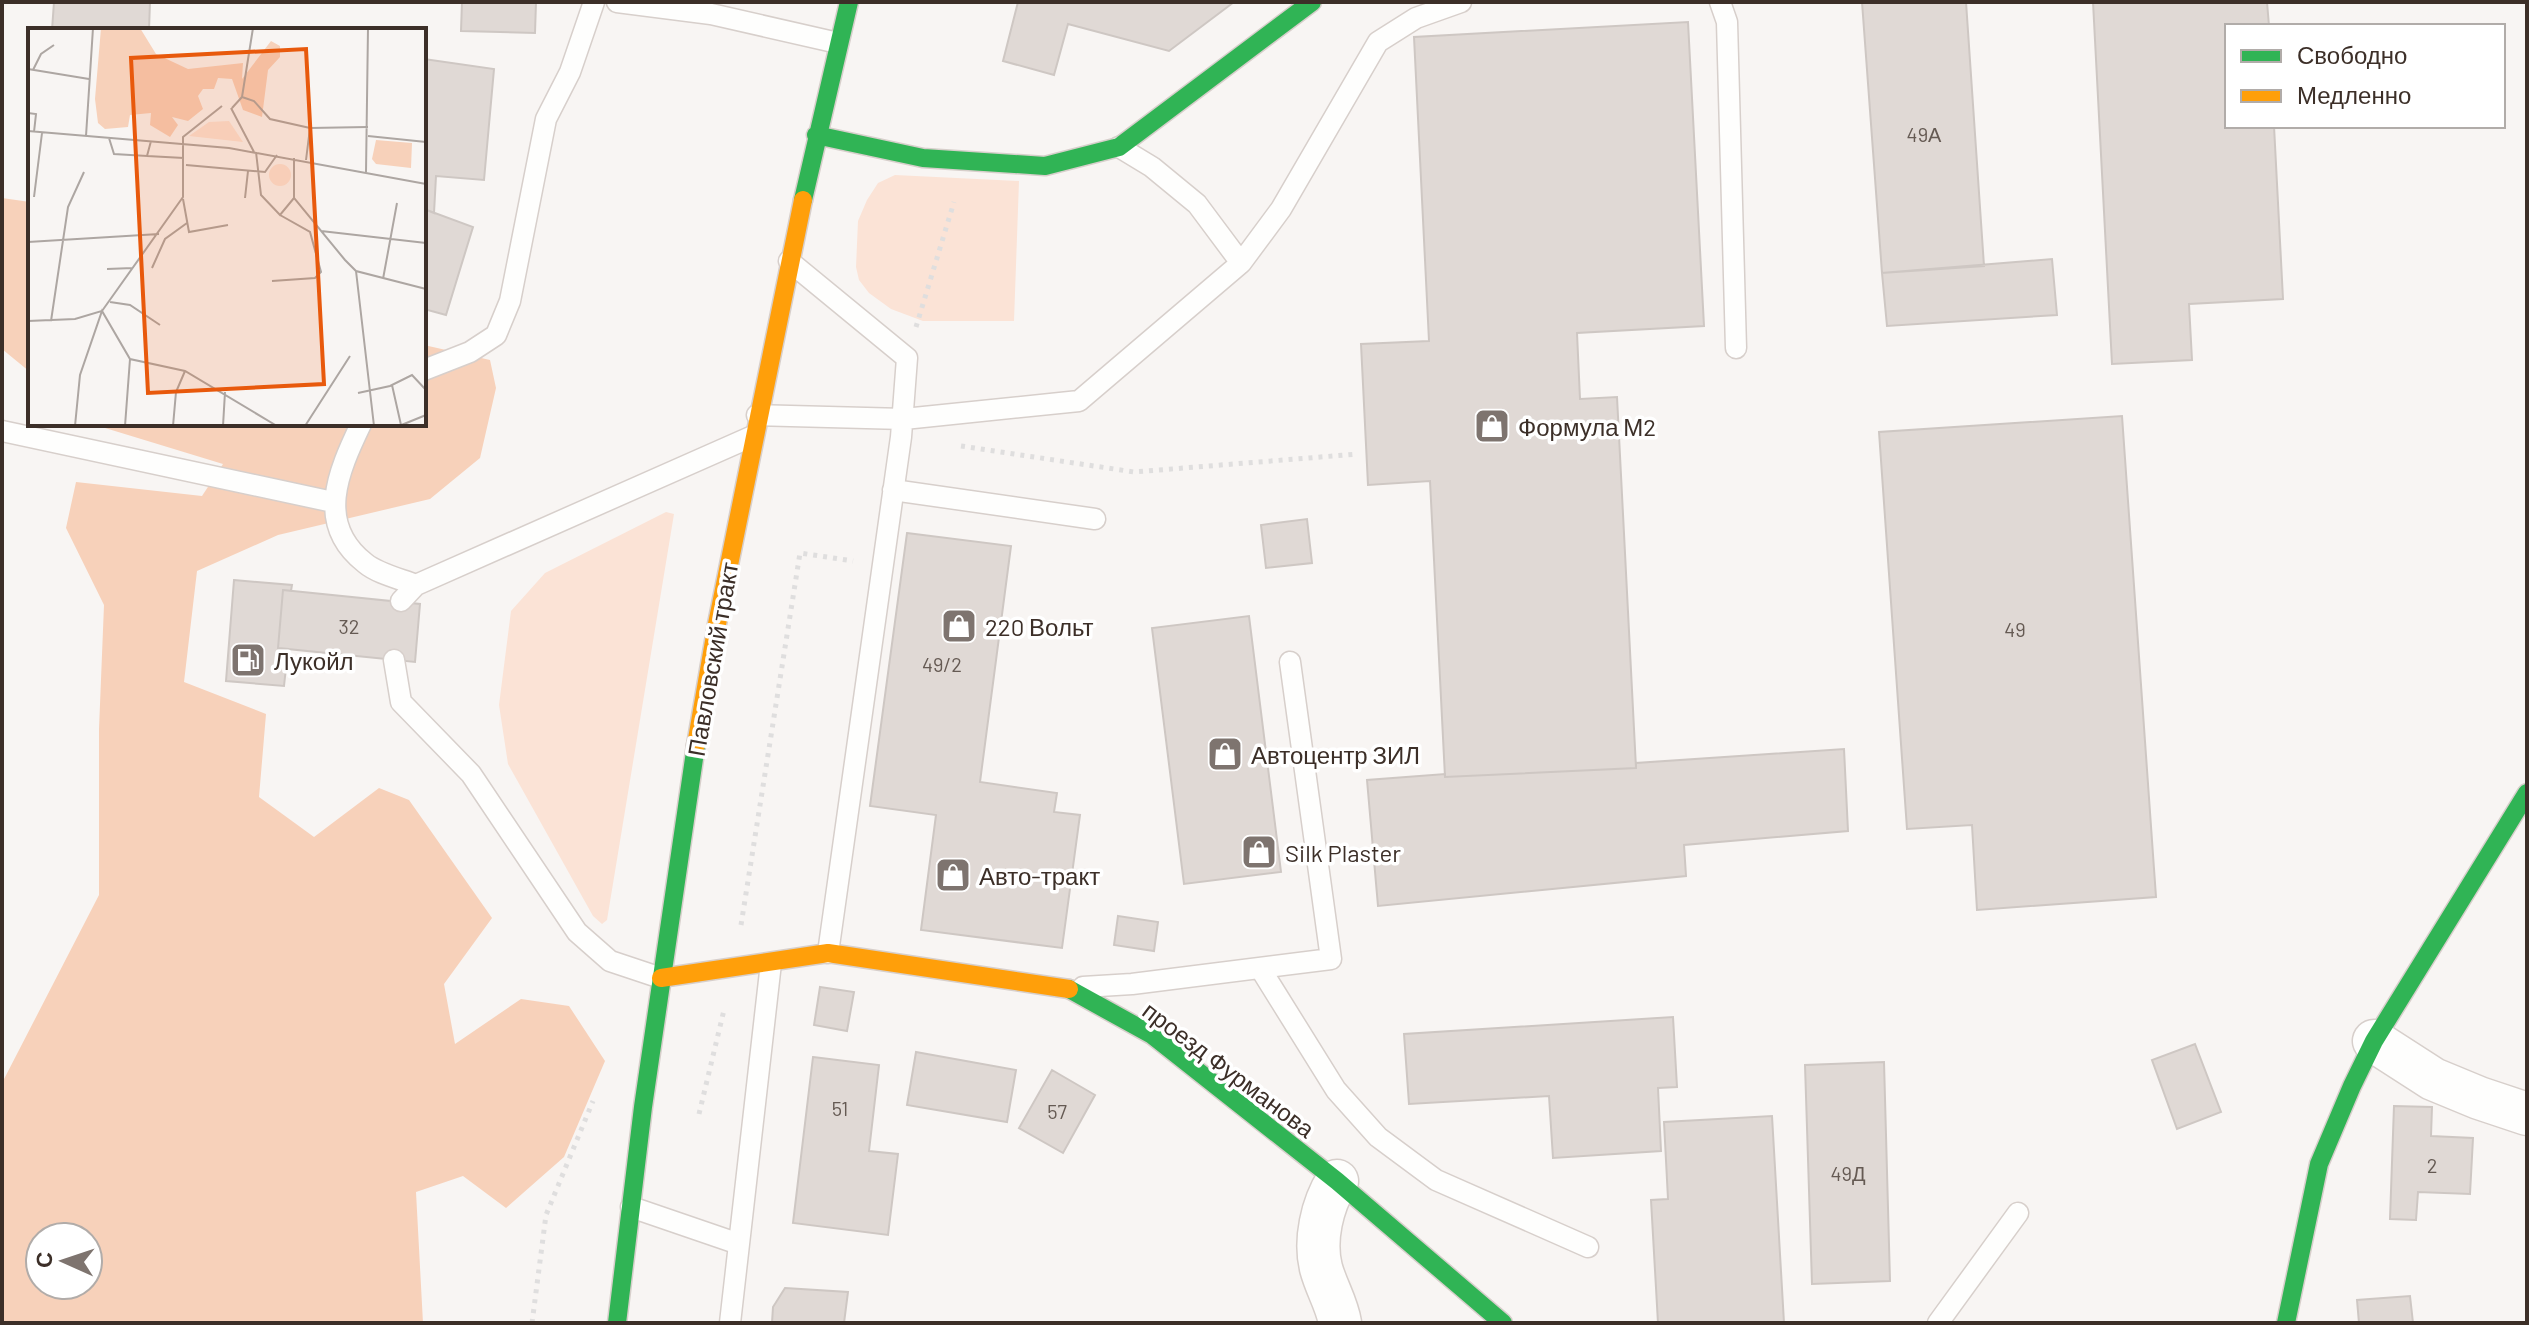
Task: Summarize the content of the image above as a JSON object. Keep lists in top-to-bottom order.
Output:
{
  "streets": {
    "street": ["Павловский тракт", "проезд Фурманова"]
  },
  "crossings": [
    ["Павловский тракт", "проезд Фурманова"]
  ],
  "places": {
    "shop": [
      "Формула М2",
      "220 Вольт",
      "Автоцентр ЗИЛ",
      "Silk Plaster",
      "Авто-тракт"
    ],
    "fuel station": ["Лукойл"]
  },
  "house_numbers": [
    "49А",
    "32",
    "49",
    "49/2",
    "51",
    "57",
    "2",
    "49Д"
  ],
  "legend": ["Свободно", "Медленно"],
  "north": "left"
}
